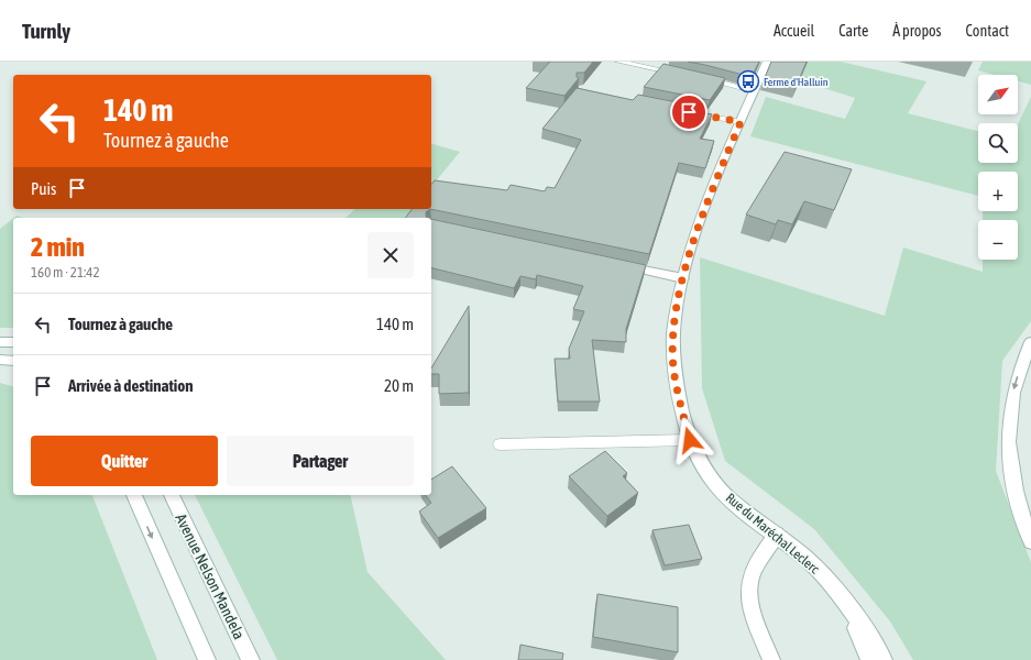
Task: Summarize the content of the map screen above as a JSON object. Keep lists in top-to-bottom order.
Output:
{
  "streets": {
    "street": ["Rue du Maréchal Leclerc", "Avenue Nelson Mandela"]
  },
  "places": {
    "bus stop": ["Ferme d'Halluin"]
  },
  "north": "top right",
  "page": {
    "header": "Turnly",
    "nav": [
      "Accueil",
      "Carte",
      "À propos",
      "Contact"
    ],
    "map_buttons": ["+", "−"],
    "turn": ["140 m", "Tournez à gauche"],
    "then": "Puis",
    "heading": ["2 min", "160 m · 21:42"],
    "list": [
      {
        "name": "Tournez à gauche",
        "value": "140 m"
      },
      {
        "name": "Arrivée à destination",
        "value": "20 m"
      }
    ],
    "buttons": ["Quitter", "Partager"]
  }
}
